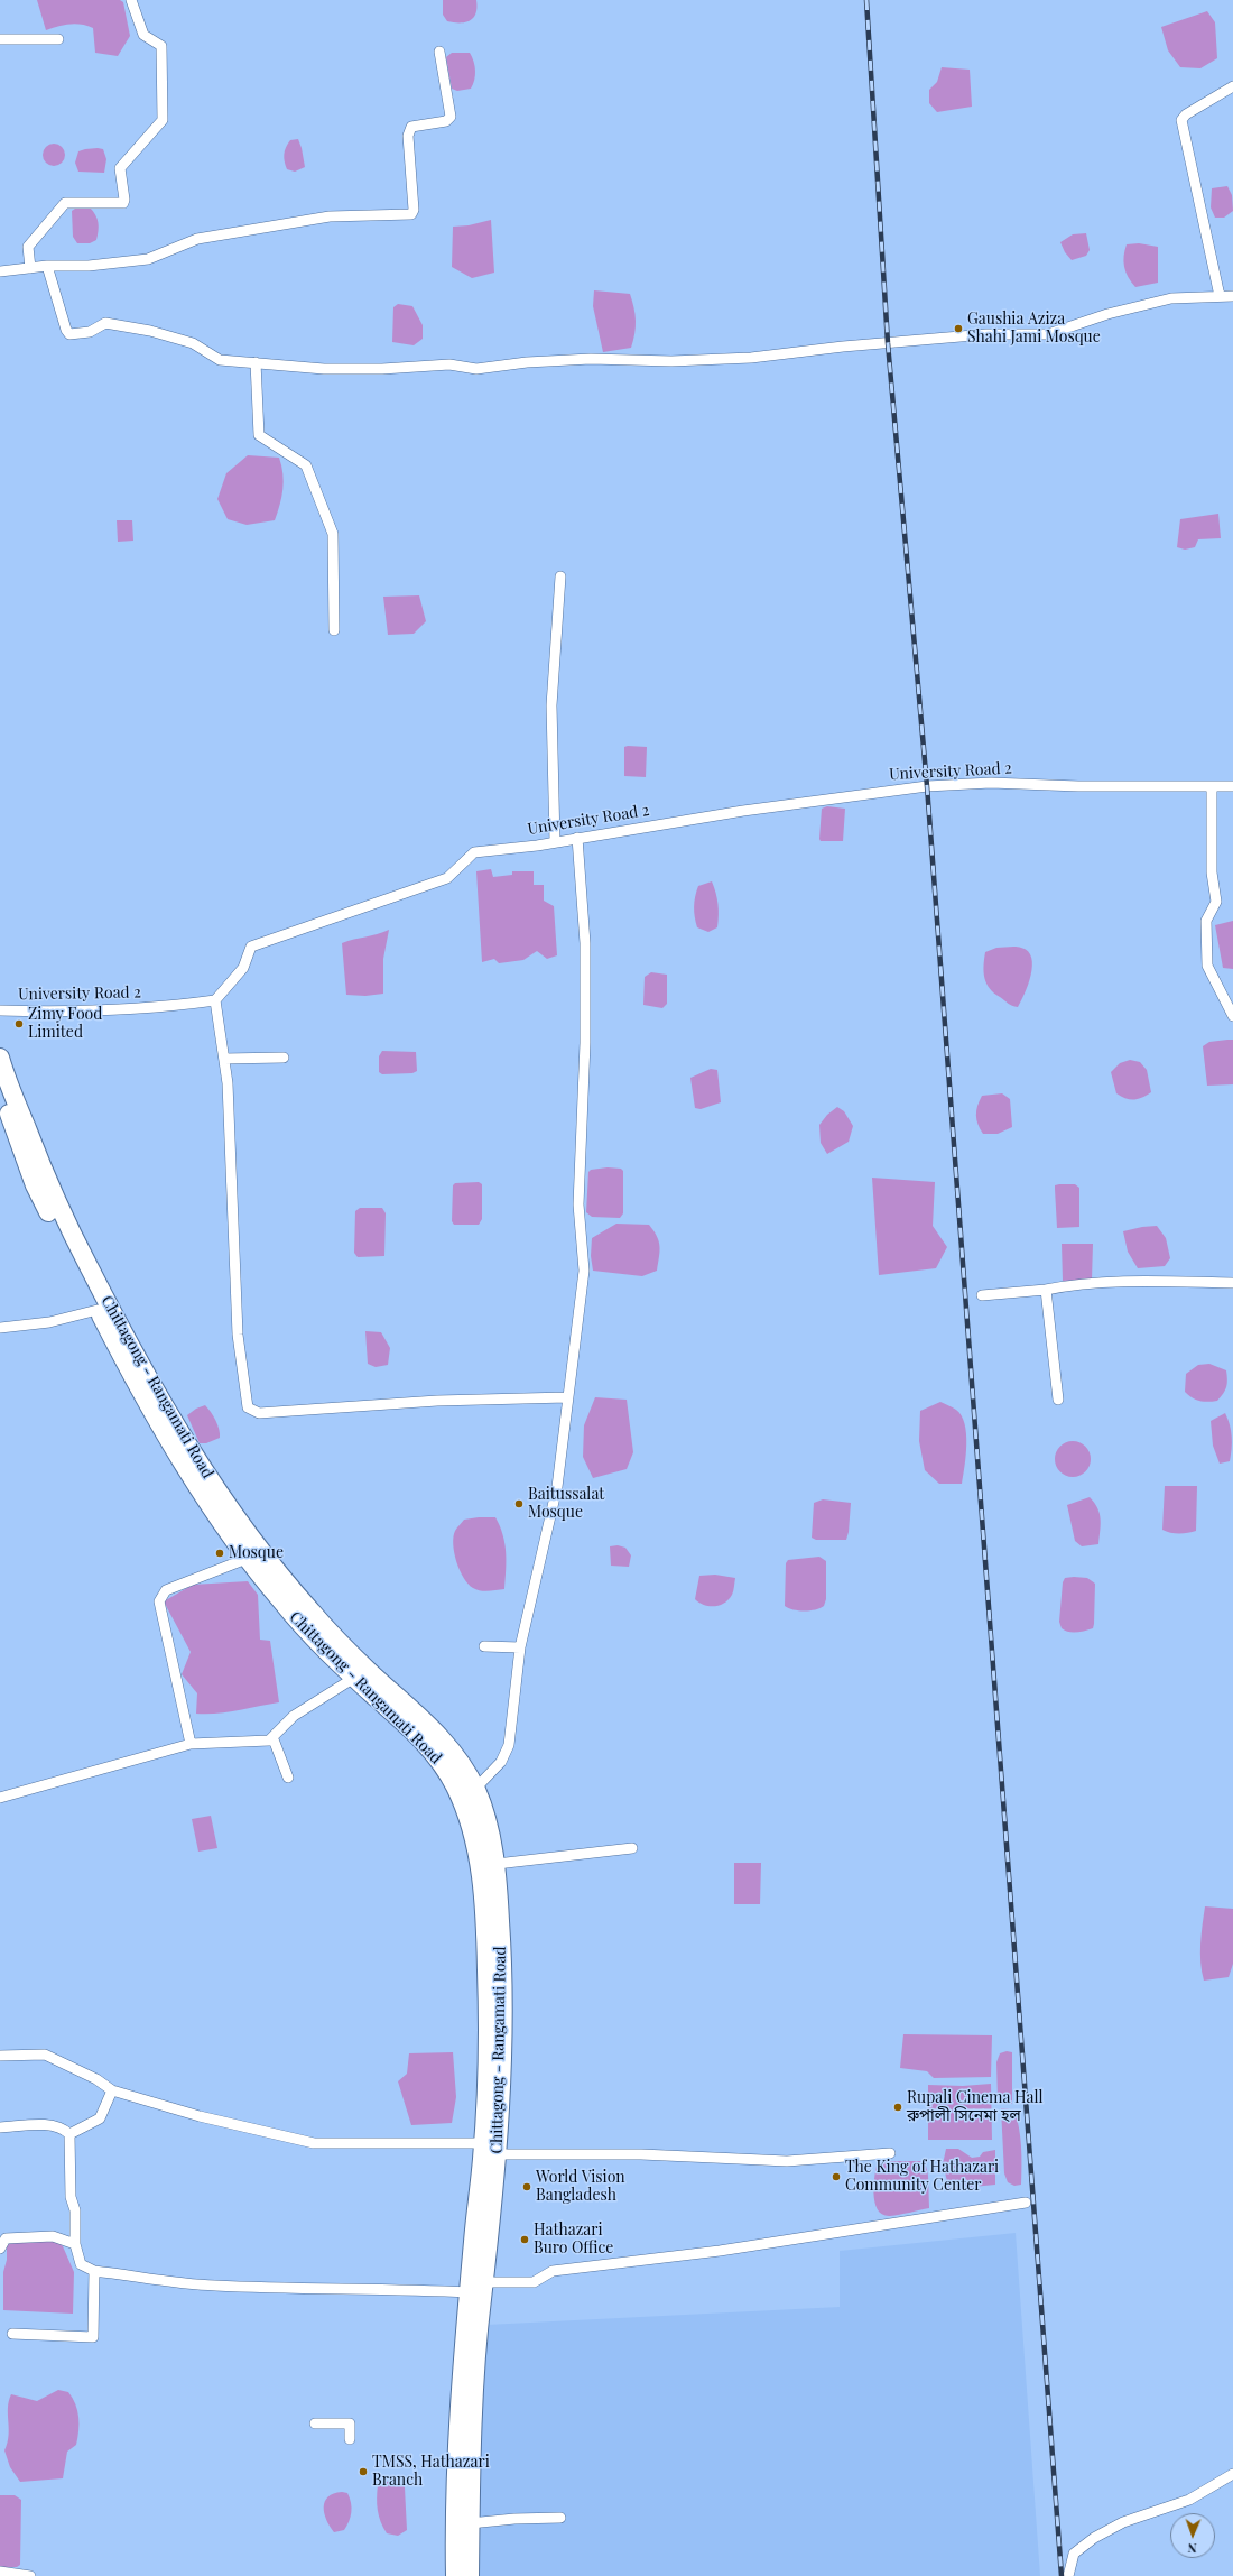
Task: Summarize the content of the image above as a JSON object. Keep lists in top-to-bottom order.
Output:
{
  "streets": {
    "highway": ["Chittagong - Rangamati Road"],
    "street": ["University Road 2"]
  },
  "places": [
    "Gaushia Aziza Shahi Jami Mosque",
    "Zimy Food Limited",
    "Baitussalat Mosque",
    "Mosque",
    "Rupali Cinema Hall রুপালী সিনেমা হল",
    "The King of Hathazari Community Center",
    "World Vision Bangladesh",
    "Hathazari Buro Office",
    "TMSS, Hathazari Branch"
  ],
  "north": "bottom"
}
